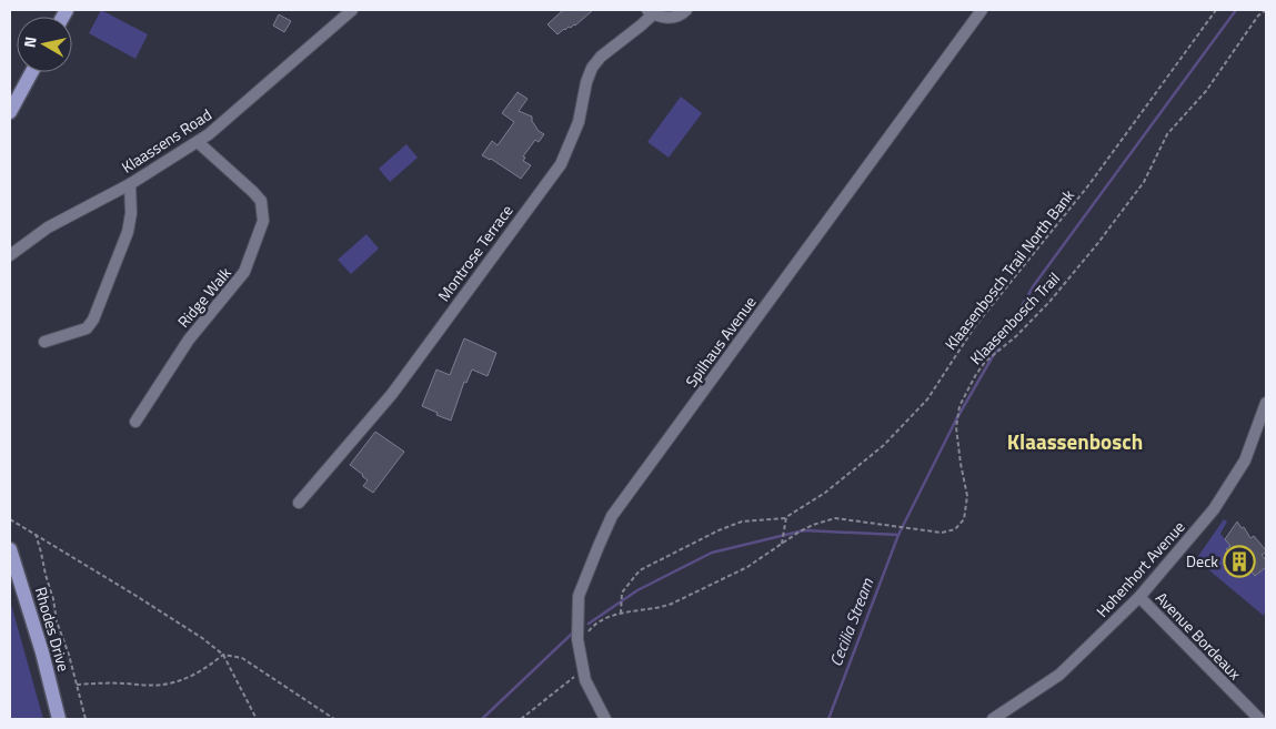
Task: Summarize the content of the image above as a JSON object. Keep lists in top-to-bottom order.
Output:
{
  "streets": {
    "main road": ["Rhodes Drive"],
    "street": [
      "Klaassens Road",
      "Montrose Terrace",
      "Ridge Walk",
      "Spilhaus Avenue",
      "Hohenhort Avenue",
      "Avenue Bordeaux"
    ],
    "path": ["Klaasenbosch Trail North Bank", "Klaasenbosch Trail"]
  },
  "crossings": [
    ["Klaassens Road", "Ridge Walk"],
    ["Hohenhort Avenue", "Avenue Bordeaux"]
  ],
  "districts": ["Klaassenbosch"],
  "water": ["Cecilia Stream"],
  "places": {
    "building": ["Deck"]
  },
  "north": "left"
}
